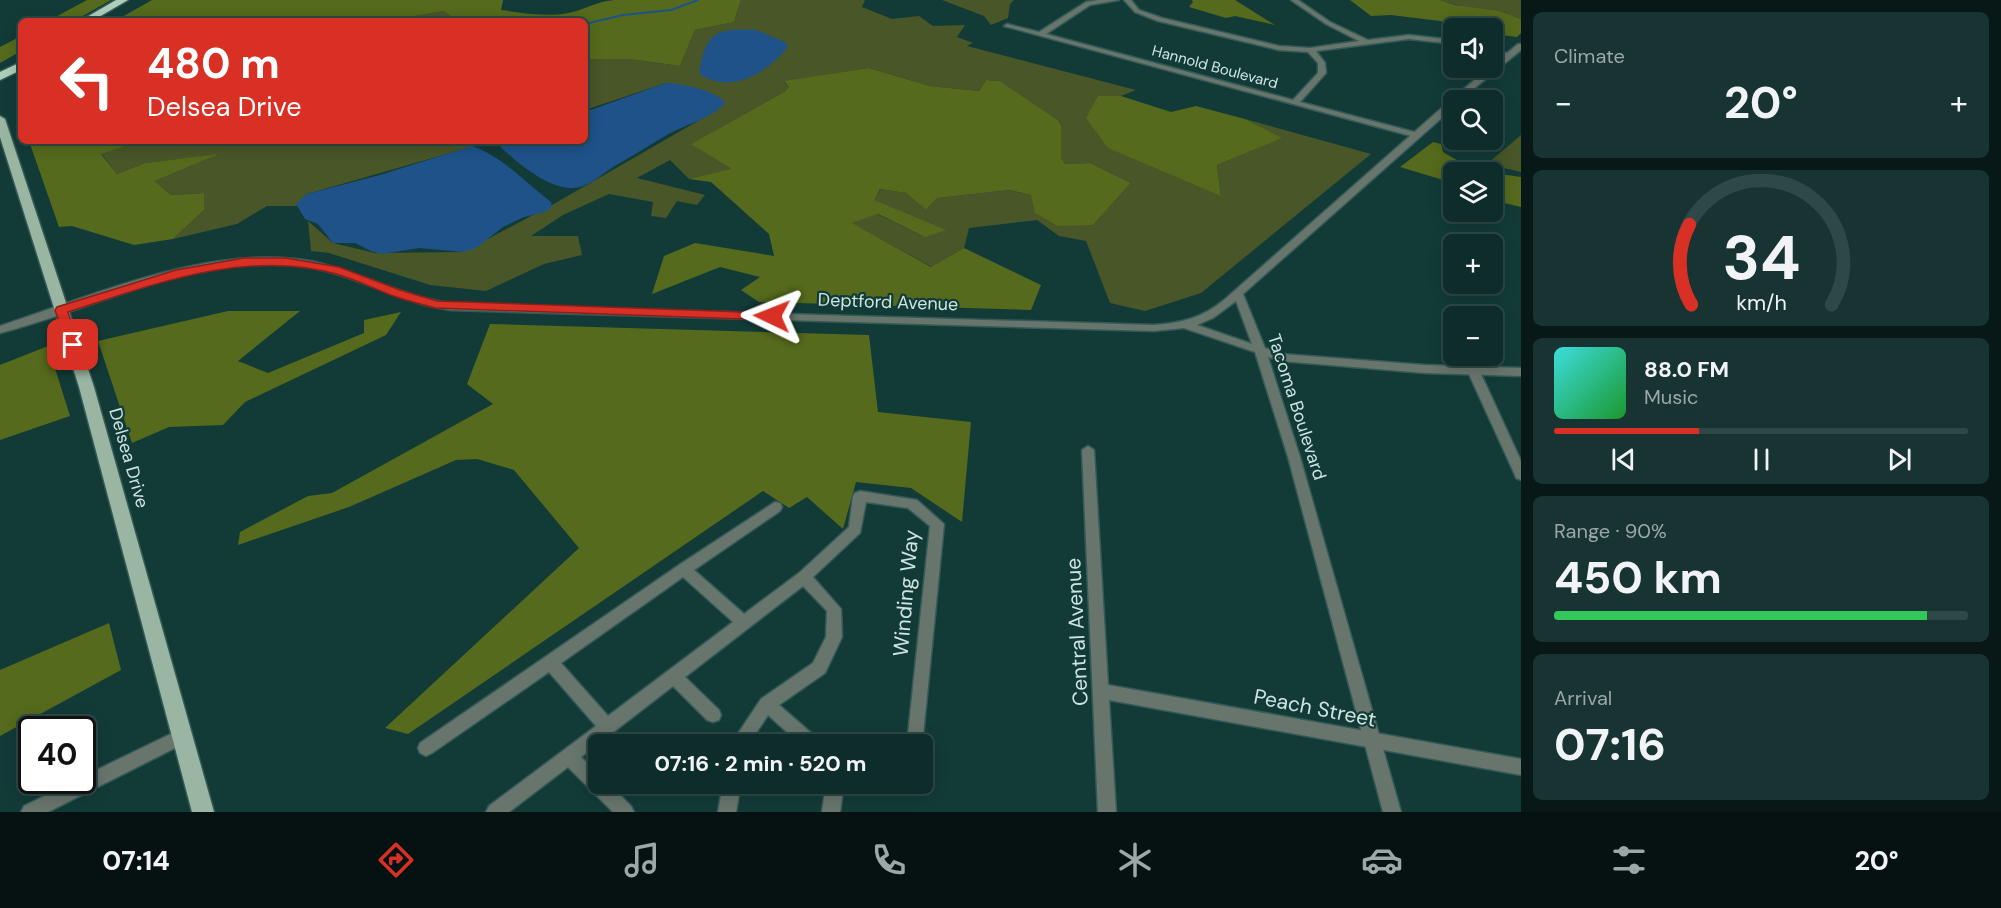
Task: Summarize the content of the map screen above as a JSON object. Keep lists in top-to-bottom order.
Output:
{
  "streets": {
    "main road": ["Delsea Drive"],
    "street": [
      "Hannold Boulevard",
      "Deptford Avenue",
      "Tacoma Boulevard",
      "Winding Way",
      "Central Avenue",
      "Peach Street"
    ]
  },
  "crossings": [
    ["Deptford Avenue", "Tacoma Boulevard"],
    ["Deptford Avenue", "Delsea Drive"],
    ["Tacoma Boulevard", "Peach Street"],
    ["Central Avenue", "Peach Street"]
  ],
  "page": {
    "tile": [
      "Climate",
      ["Range · 90%", "450 km"],
      ["Arrival", "07:16"]
    ],
    "map_buttons": ["+", "−"],
    "turn": ["480 m", "Delsea Drive"],
    "heat": ["−", "20°", "+"],
    "song": ["88.0 FM", "Music"],
    "limit": "40",
    "trip": "07:16 · 2 min · 520 m",
    "tabs": ["07:14", "20°"],
    "gauge": ["34", "km/h"]
  }
}
